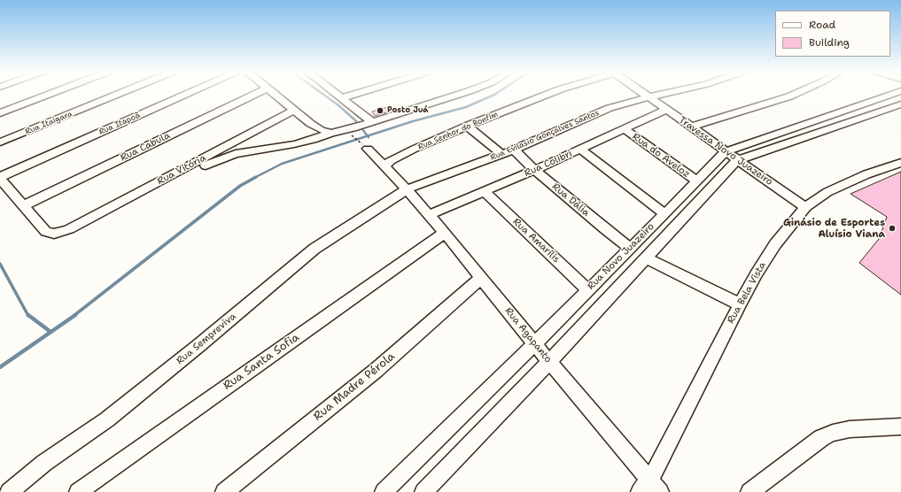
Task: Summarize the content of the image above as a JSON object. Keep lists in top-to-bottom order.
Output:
{
  "streets": {
    "street": [
      "Rua Itaigara",
      "Rua Itapoã",
      "Rua Senhor do Bonfim",
      "Rua Evilasio Gonçalves Santos",
      "Rua Cabula",
      "Travessa Novo Juazeiro",
      "Rua do Aveloz",
      "Rua Colibri",
      "Rua Vitória",
      "Rua Dália",
      "Rua Amarílis",
      "Rua Novo Juazeiro",
      "Rua Bela Vista",
      "Rua Agapanto",
      "Rua Sempreviva",
      "Rua Santa Sofia",
      "Rua Madre Pérola"
    ]
  },
  "crossings": [
    ["Rua Itapoã", "Rua Vitória"],
    ["Rua Senhor do Bonfim", "Rua Agapanto"],
    ["Rua Evilasio Gonçalves Santos", "Travessa Novo Juazeiro"],
    ["Rua Evilasio Gonçalves Santos", "Rua Dália"],
    ["Rua Evilasio Gonçalves Santos", "Rua Agapanto"],
    ["Rua Evilasio Gonçalves Santos", "Rua Sempreviva"],
    ["Rua Cabula", "Rua Vitória"],
    ["Travessa Novo Juazeiro", "Rua Colibri"],
    ["Travessa Novo Juazeiro", "Rua Novo Juazeiro"],
    ["Travessa Novo Juazeiro", "Rua Bela Vista"],
    ["Rua do Aveloz", "Rua Colibri"],
    ["Rua do Aveloz", "Rua Novo Juazeiro"],
    ["Rua Colibri", "Rua Dália"],
    ["Rua Colibri", "Rua Amarílis"],
    ["Rua Colibri", "Rua Agapanto"],
    ["Rua Dália", "Rua Novo Juazeiro"],
    ["Rua Amarílis", "Rua Novo Juazeiro"],
    ["Rua Novo Juazeiro", "Rua Agapanto"],
    ["Rua Bela Vista", "Rua Agapanto"],
    ["Rua Agapanto", "Rua Sempreviva"],
    ["Rua Agapanto", "Rua Santa Sofia"],
    ["Rua Agapanto", "Rua Madre Pérola"]
  ],
  "places": ["Posto Juá", "Ginásio de Esportes Aluísio Viana"],
  "legend": ["Road", "Building"]
}
